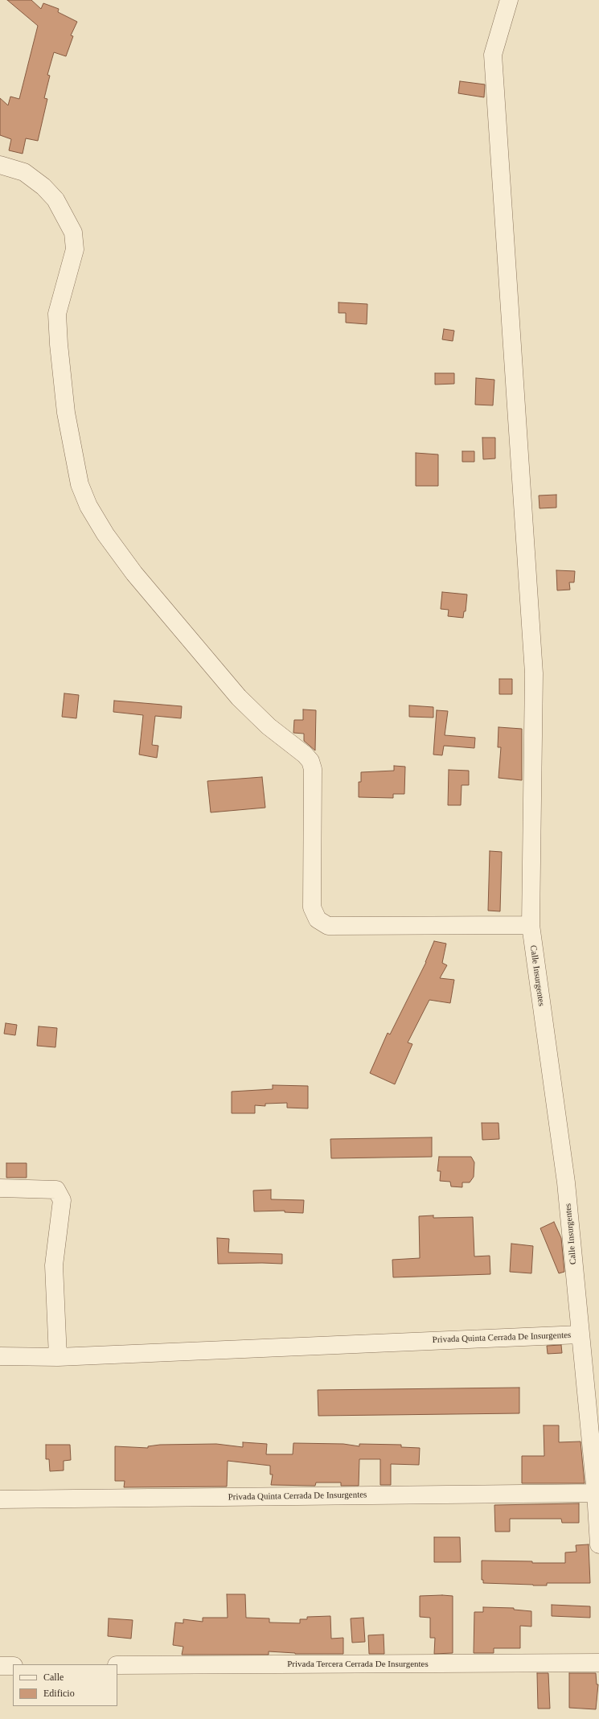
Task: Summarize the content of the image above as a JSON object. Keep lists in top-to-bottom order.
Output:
{
  "streets": {
    "street": ["Calle Insurgentes", "Privada Quinta Cerrada De Insurgentes", "Privada Tercera Cerrada De Insurgentes"]
  },
  "crossings": [
    ["Calle Insurgentes", "Privada Quinta Cerrada De Insurgentes"]
  ],
  "legend": ["Calle", "Edificio"]
}
